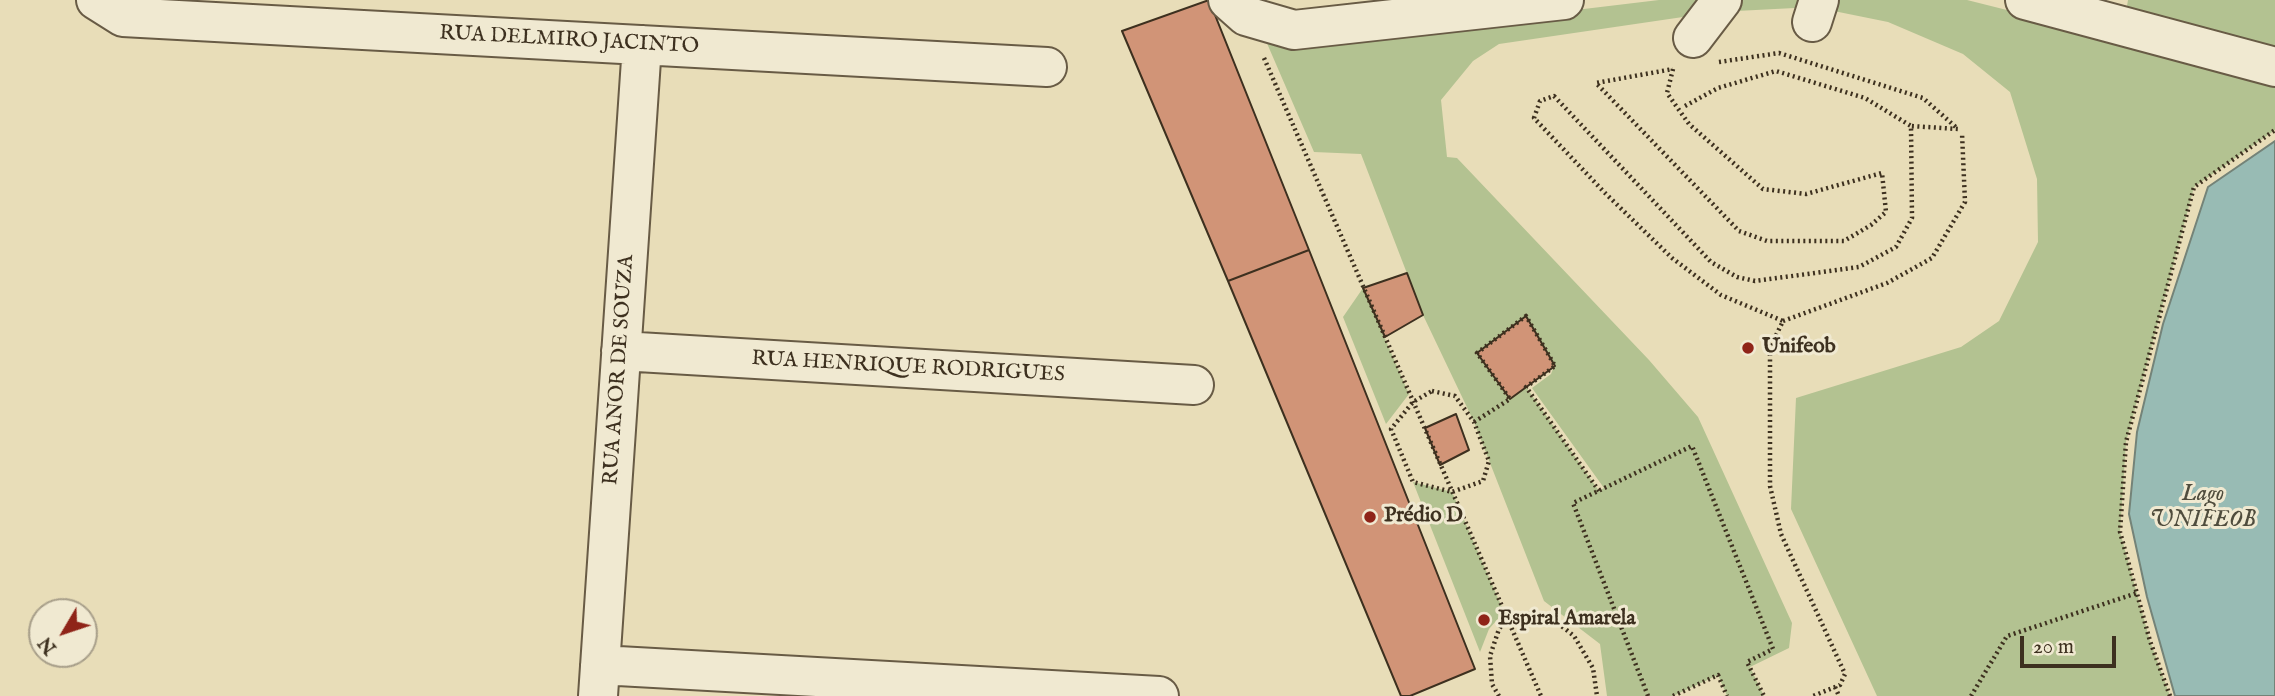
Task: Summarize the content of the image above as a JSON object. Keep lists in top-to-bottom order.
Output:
{
  "streets": {
    "street": ["RUA DELMIRO JACINTO", "RUA HENRIQUE RODRIGUES", "RUA ANOR DE SOUZA"]
  },
  "crossings": [
    ["RUA DELMIRO JACINTO", "RUA ANOR DE SOUZA"],
    ["RUA HENRIQUE RODRIGUES", "RUA ANOR DE SOUZA"]
  ],
  "water": ["Lago UNIFEOB"],
  "places": ["Unifeob", "Prédio D", "Espiral Amarela"],
  "scale_bar": "20 m",
  "north": "bottom left"
}
